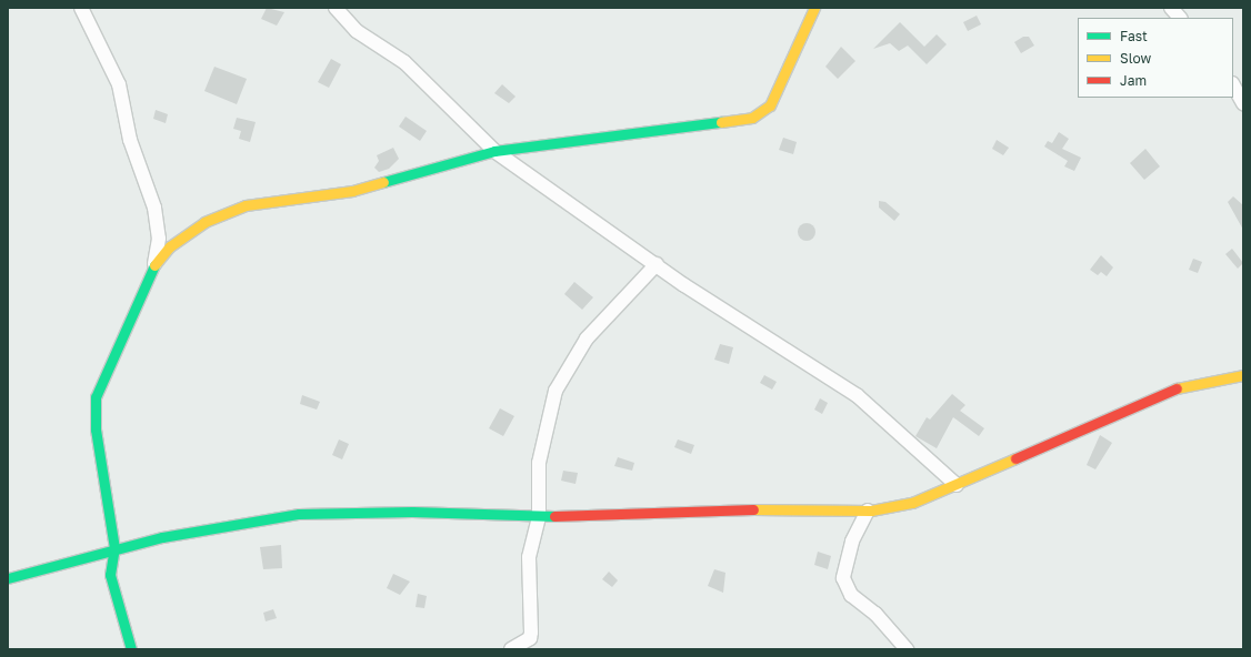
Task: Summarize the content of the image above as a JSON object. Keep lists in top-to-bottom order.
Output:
{
  "legend": ["Fast", "Slow", "Jam"]
}
